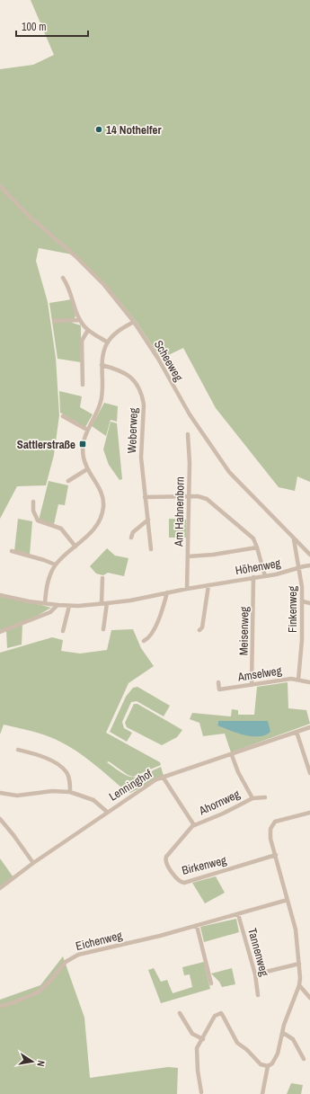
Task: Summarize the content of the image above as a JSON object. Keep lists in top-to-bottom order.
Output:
{
  "streets": {
    "street": [
      "Scheeweg",
      "Weberweg",
      "Am Hahnenborn",
      "Höhenweg",
      "Finkenweg",
      "Meisenweg",
      "Amselweg",
      "Lenninghof",
      "Ahornweg",
      "Birkenweg",
      "Eichenweg",
      "Tannenweg"
    ]
  },
  "crossings": [
    ["Scheeweg", "Finkenweg"],
    ["Am Hahnenborn", "Höhenweg"],
    ["Höhenweg", "Finkenweg"],
    ["Höhenweg", "Meisenweg"],
    ["Finkenweg", "Amselweg"],
    ["Meisenweg", "Amselweg"],
    ["Lenninghof", "Ahornweg"],
    ["Ahornweg", "Birkenweg"],
    ["Eichenweg", "Tannenweg"]
  ],
  "places": {
    "other": ["14 Nothelfer"],
    "transit": ["Sattlerstraße"]
  },
  "scale_bar": "100 m",
  "north": "right"
}
